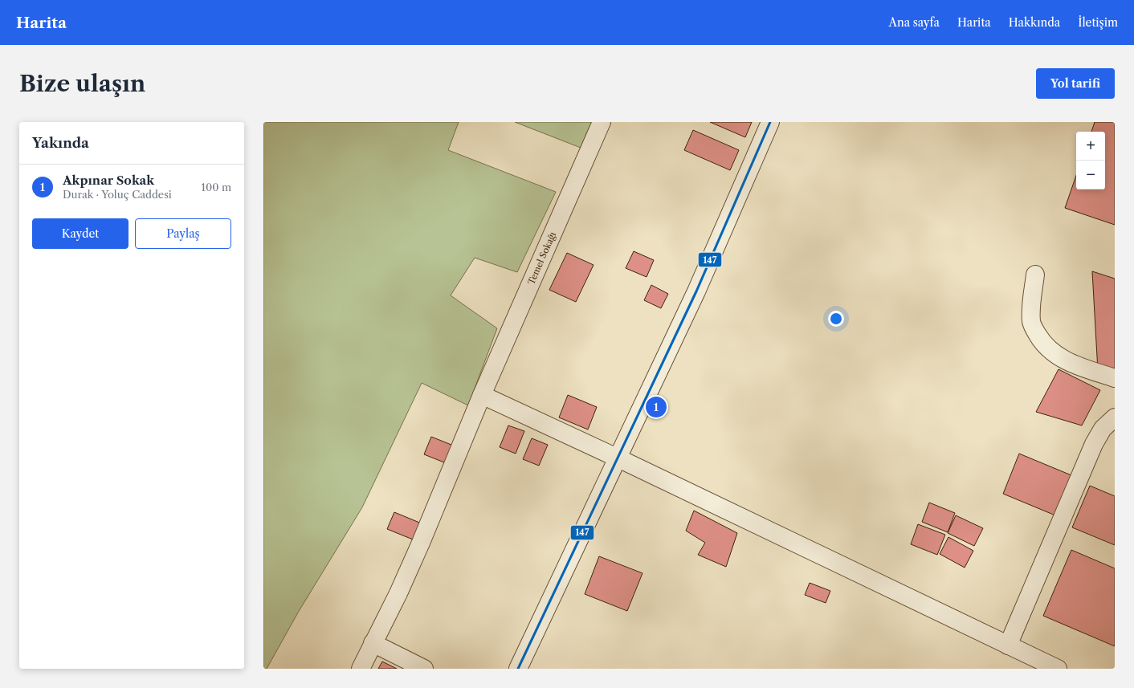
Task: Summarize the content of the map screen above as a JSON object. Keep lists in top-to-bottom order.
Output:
{
  "streets": {
    "street": ["Temel Sokağı"]
  },
  "lines": ["transit line 147"],
  "page": {
    "header": "Harita",
    "nav": [
      "Ana sayfa",
      "Harita",
      "Hakkında",
      "İletişim"
    ],
    "buttons": [
      "Yol tarifi",
      ["Kaydet", "Paylaş"]
    ],
    "title": "Bize ulaşın",
    "heading": "Yakında",
    "map_buttons": ["+", "−"],
    "list": [
      {
        "mark": "1",
        "name": "Akpınar Sokak",
        "note": "Durak · Yoluç Caddesi",
        "value": "100 m"
      }
    ],
    "pins": "1"
  }
}
